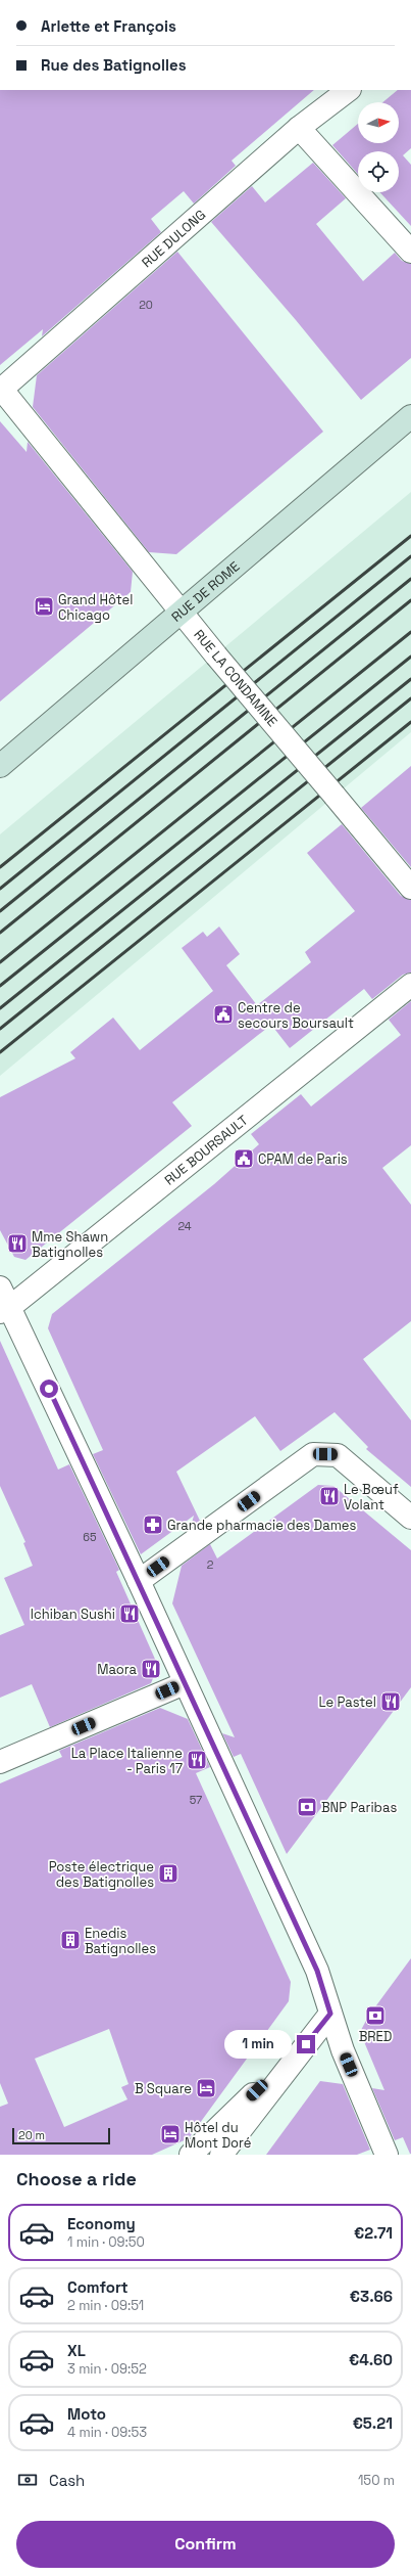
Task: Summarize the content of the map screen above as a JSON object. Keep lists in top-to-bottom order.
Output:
{
  "streets": {
    "main road": ["RUE DE ROME"],
    "street": ["RUE DULONG", "RUE LA CONDAMINE", "RUE BOURSAULT"]
  },
  "crossings": [
    ["RUE DULONG", "RUE LA CONDAMINE"],
    ["RUE DE ROME", "RUE LA CONDAMINE"]
  ],
  "places": {
    "hotel": ["Grand Hôtel Chicago", "B Square", "Hôtel du Mont Doré"],
    "public building": ["Centre de secours Boursault", "CPAM de Paris"],
    "restaurant": [
      "Mme Shawn Batignolles",
      "Le Bœuf Volant",
      "Ichiban Sushi",
      "Maora",
      "Le Pastel",
      "La Place Italienne - Paris 17"
    ],
    "pharmacy": ["Grande pharmacie des Dames"],
    "bank": ["BNP Paribas", "BRED"],
    "building": ["Poste électrique des Batignolles", "Enedis Batignolles"]
  },
  "house_numbers": [
    "20",
    "24",
    "65",
    "2",
    "57"
  ],
  "scale_bar": "20 m",
  "north": "right",
  "page": {
    "banner": ["Arlette et François", "Rue des Batignolles"],
    "bubble": "1 min",
    "scale": "20 m",
    "heading": "Choose a ride",
    "list": [
      {
        "name": "Economy",
        "note": "1 min · 09:50",
        "value": "€2.71"
      },
      {
        "name": "Comfort",
        "note": "2 min · 09:51",
        "value": "€3.66"
      },
      {
        "name": "XL",
        "note": "3 min · 09:52",
        "value": "€4.60"
      },
      {
        "name": "Moto",
        "note": "4 min · 09:53",
        "value": "€5.21"
      }
    ],
    "pay": ["Cash", "150 m"],
    "buttons": "Confirm"
  }
}
